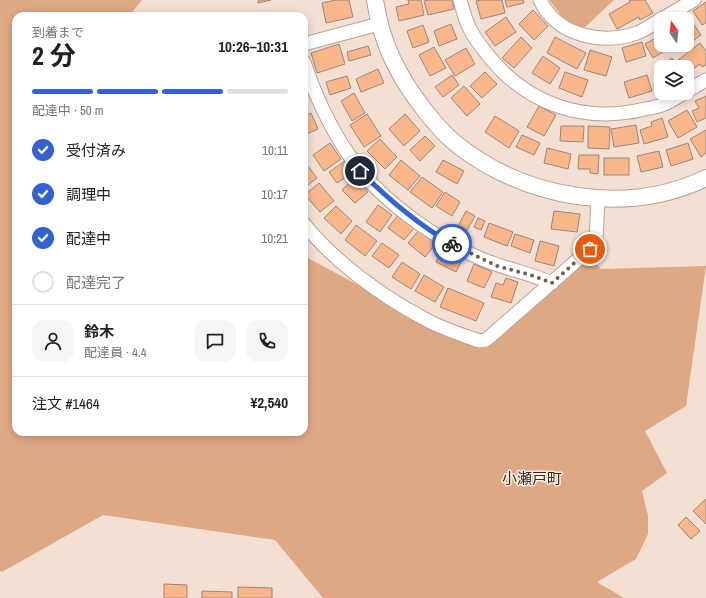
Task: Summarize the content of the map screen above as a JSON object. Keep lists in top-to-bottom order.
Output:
{
  "districts": ["小瀬戸町"],
  "north": "top",
  "page": {
    "heading": ["2 分", "到着まで", "10:26–10:31"],
    "panel": [
      "鈴木",
      "配達員 · 4.4",
      "注文 #1464",
      "¥2,540"
    ],
    "bar": "配達中 · 50 m",
    "list": [
      ["受付済み", "10:11"],
      ["調理中", "10:17"],
      ["配達中", "10:21"],
      "配達完了"
    ]
  }
}
